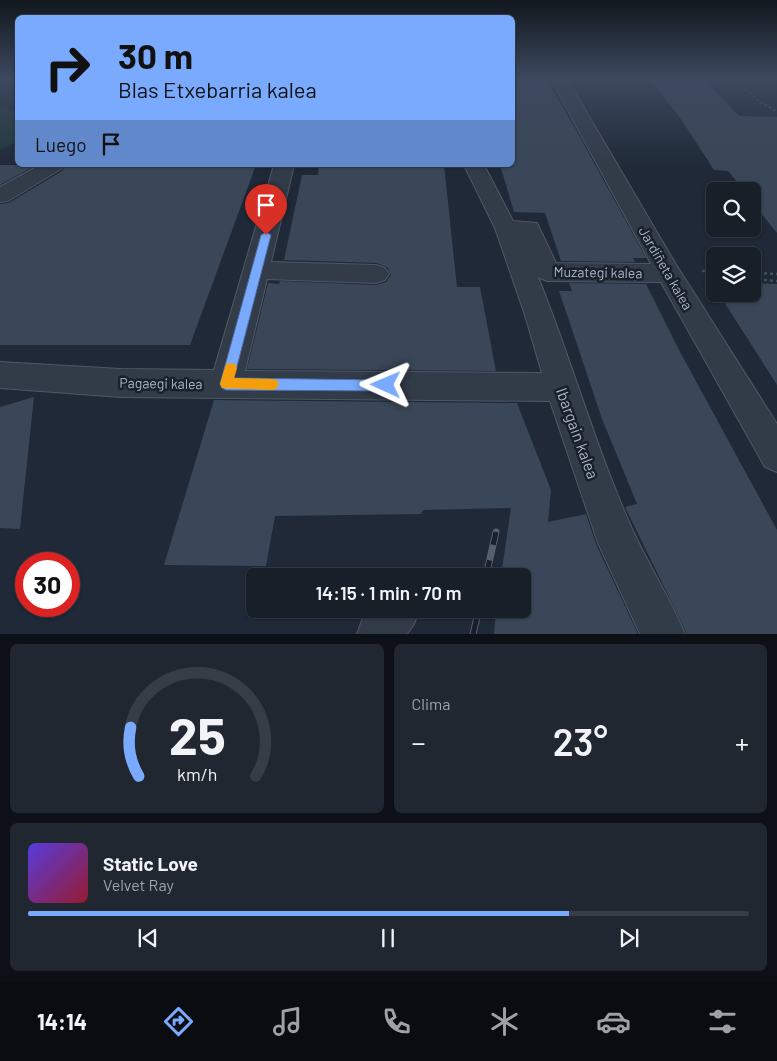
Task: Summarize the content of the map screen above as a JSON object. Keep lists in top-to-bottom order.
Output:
{
  "streets": {
    "street": [
      "Jardiñeta kalea",
      "Muzategi kalea",
      "Pagaegi kalea",
      "Ibargain kalea"
    ]
  },
  "crossings": [
    ["Jardiñeta kalea", "Muzategi kalea"],
    ["Muzategi kalea", "Ibargain kalea"],
    ["Pagaegi kalea", "Ibargain kalea"]
  ],
  "page": {
    "turn": ["30 m", "Blas Etxebarria kalea"],
    "then": "Luego",
    "limit": "30",
    "trip": "14:15 · 1 min · 70 m",
    "tile": "Clima",
    "heat": ["−", "23°", "+"],
    "song": ["Static Love", "Velvet Ray"],
    "tabs": "14:14",
    "gauge": ["25", "km/h"]
  }
}
